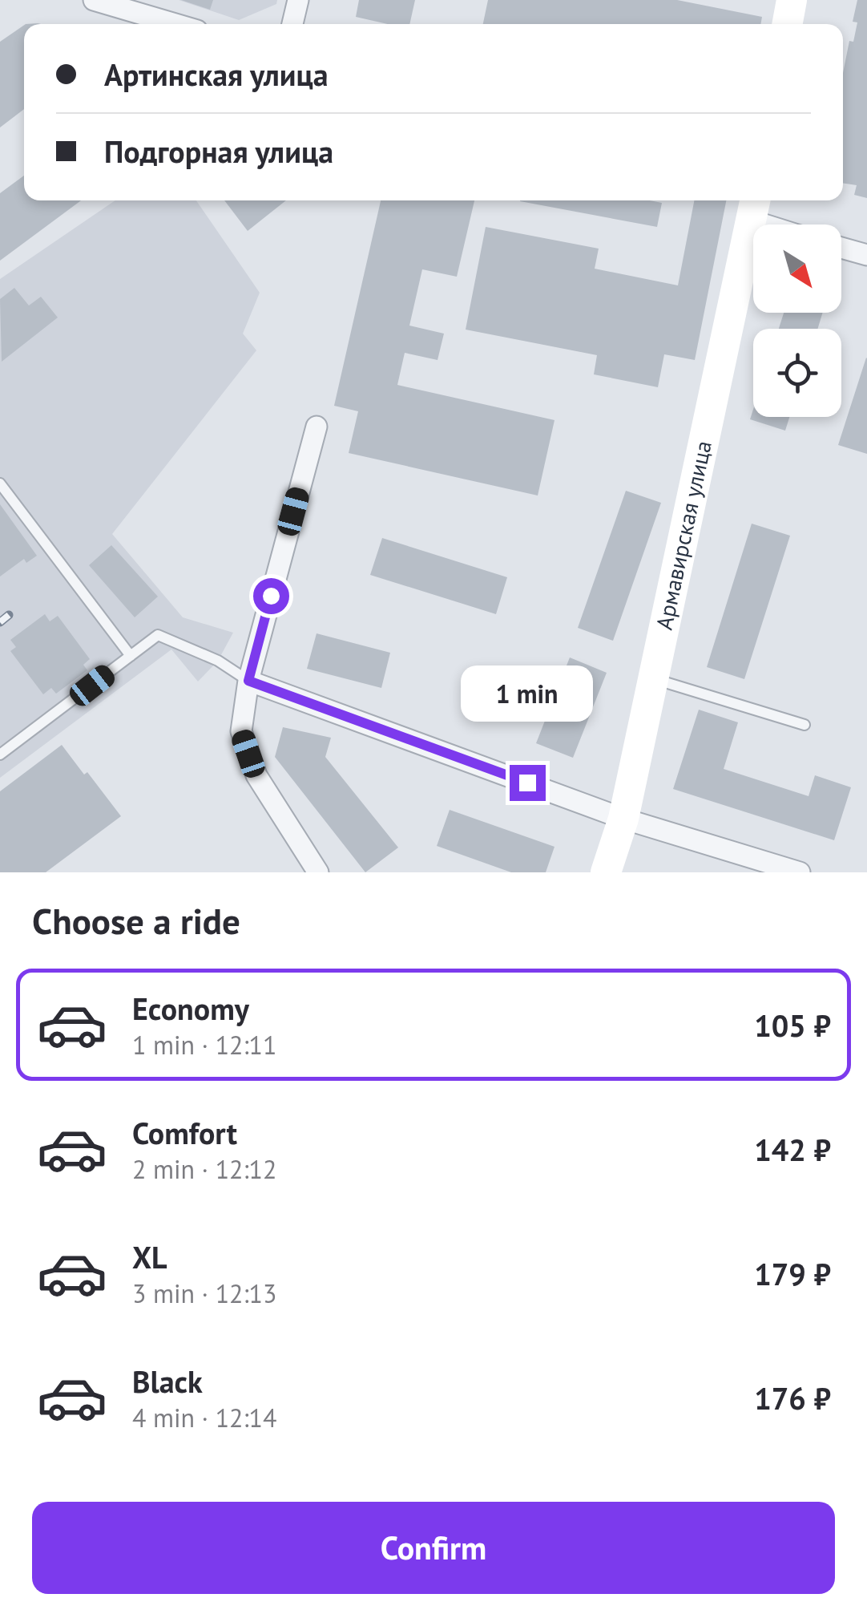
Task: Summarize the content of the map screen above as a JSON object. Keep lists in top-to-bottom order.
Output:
{
  "streets": {
    "main road": ["Армавирская улица"]
  },
  "north": "bottom right",
  "page": {
    "banner": ["Артинская улица", "Подгорная улица"],
    "bubble": "1 min",
    "heading": "Choose a ride",
    "list": [
      {
        "name": "Economy",
        "note": "1 min · 12:11",
        "value": "105 ₽"
      },
      {
        "name": "Comfort",
        "note": "2 min · 12:12",
        "value": "142 ₽"
      },
      {
        "name": "XL",
        "note": "3 min · 12:13",
        "value": "179 ₽"
      },
      {
        "name": "Black",
        "note": "4 min · 12:14",
        "value": "176 ₽"
      }
    ],
    "buttons": "Confirm"
  }
}
